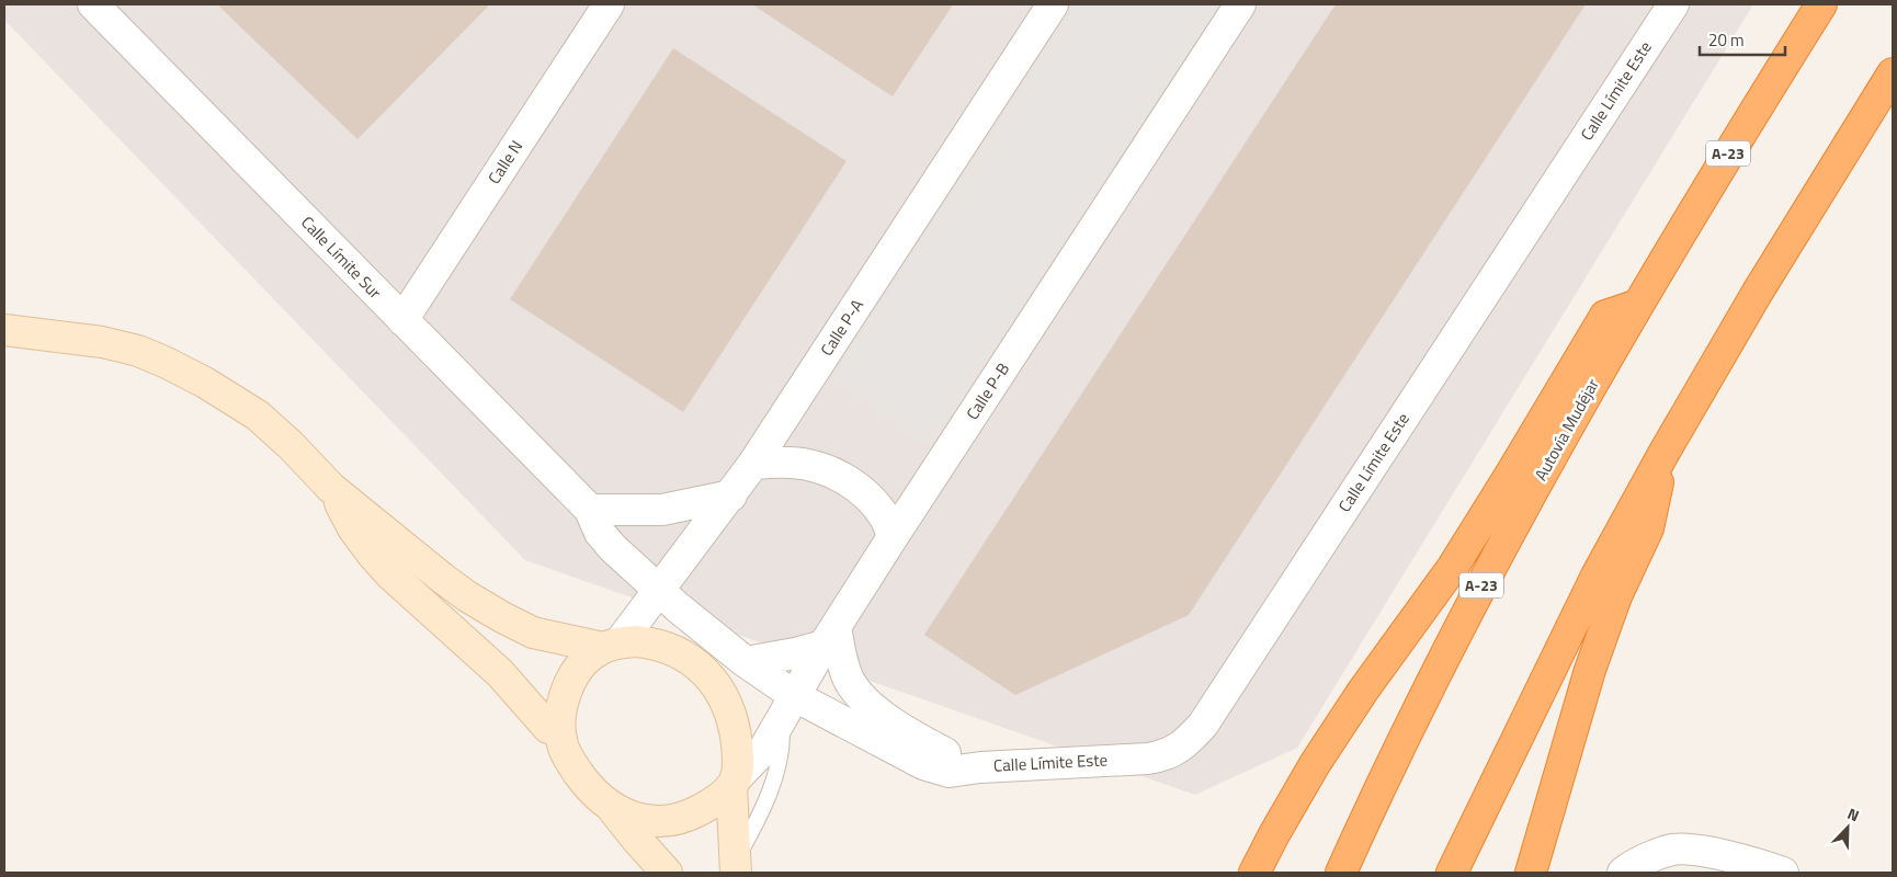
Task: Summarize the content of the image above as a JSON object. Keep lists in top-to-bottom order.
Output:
{
  "streets": {
    "highway": ["A-23", "Autovía Mudéjar"],
    "street": [
      "Calle Límite Este",
      "Calle N",
      "Calle Límite Sur",
      "Calle P-A",
      "Calle P-B"
    ]
  },
  "crossings": [
    ["Calle Límite Este", "Calle Límite Sur"],
    ["Calle Límite Este", "Calle P-B"],
    ["Calle N", "Calle Límite Sur"],
    ["Calle Límite Sur", "Calle P-A"],
    ["Calle P-A", "Calle P-B"]
  ],
  "scale_bar": "20 m",
  "north": "top right"
}
